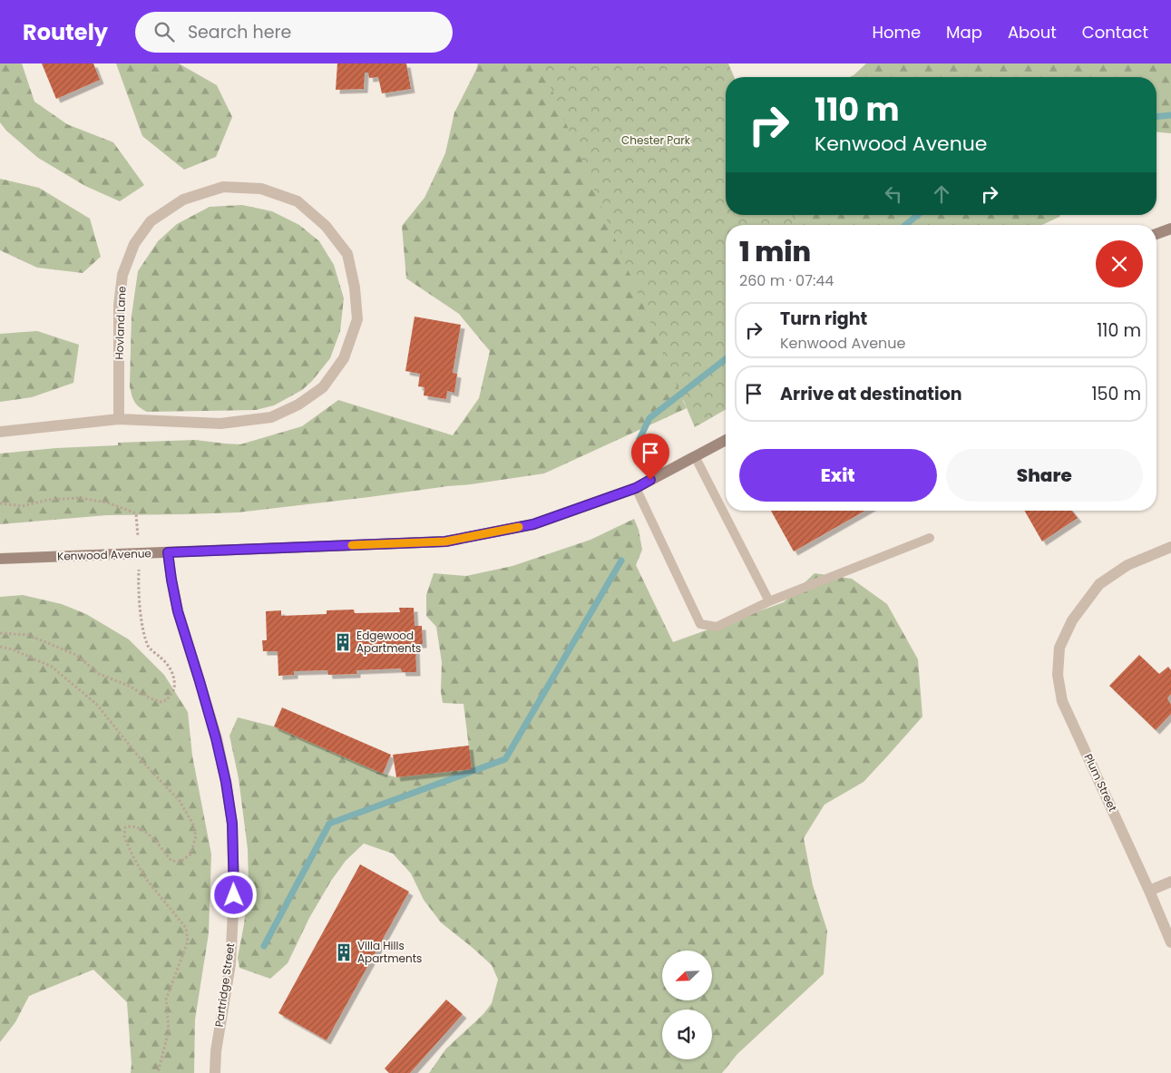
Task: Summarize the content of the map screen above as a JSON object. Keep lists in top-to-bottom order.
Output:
{
  "streets": {
    "street": [
      "Hovland Lane",
      "Kenwood Avenue",
      "Plum Street",
      "Partridge Street"
    ]
  },
  "crossings": [
    ["Kenwood Avenue", "Partridge Street"]
  ],
  "parks": ["Chester Park"],
  "places": {
    "building": ["Edgewood Apartments", "Villa Hills Apartments"]
  },
  "north": "bottom left",
  "page": {
    "header": "Routely",
    "search": "Search here",
    "nav": [
      "Home",
      "Map",
      "About",
      "Contact"
    ],
    "turn": ["110 m", "Kenwood Avenue"],
    "heading": ["1 min", "260 m · 07:44"],
    "list": [
      {
        "name": "Turn right",
        "note": "Kenwood Avenue",
        "value": "110 m"
      },
      {
        "name": "Arrive at destination",
        "value": "150 m"
      }
    ],
    "buttons": ["Exit", "Share"]
  }
}
